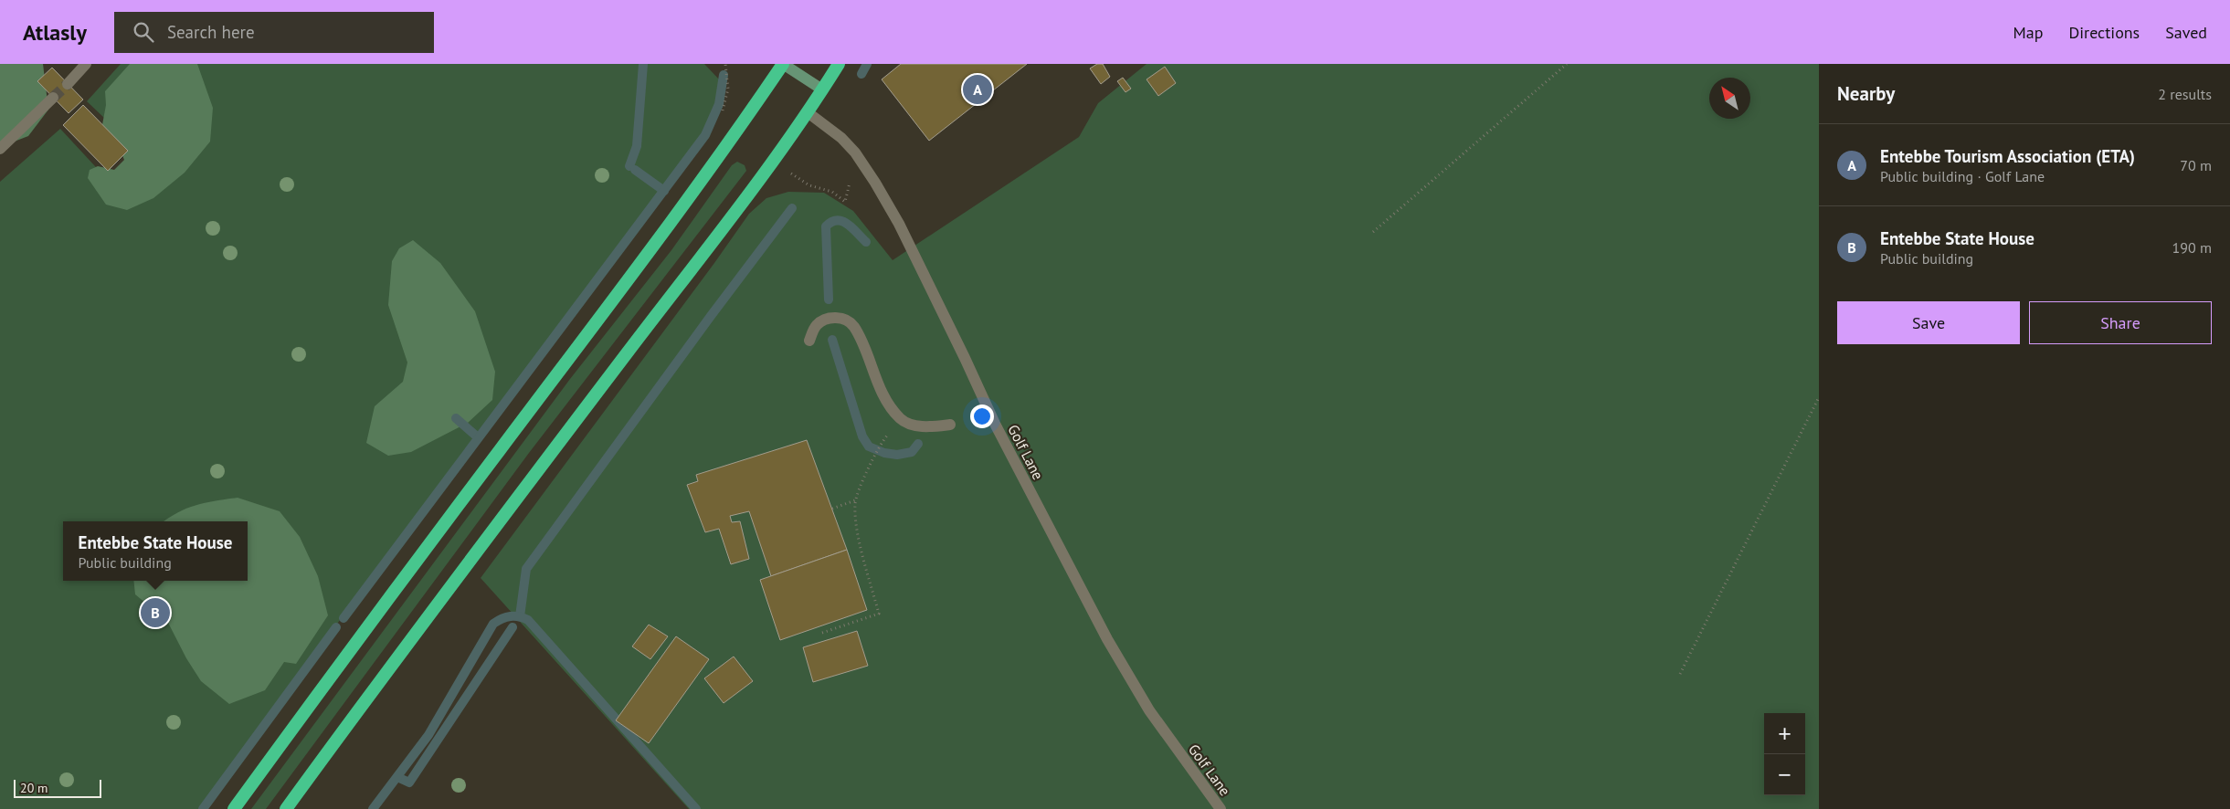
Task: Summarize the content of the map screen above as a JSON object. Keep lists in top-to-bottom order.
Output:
{
  "streets": {
    "street": ["Golf Lane"]
  },
  "scale_bar": "20 m",
  "north": "top left",
  "page": {
    "header": "Atlasly",
    "search": "Search here",
    "nav": ["Map", "Directions", "Saved"],
    "heading": ["Nearby", "2 results"],
    "pins": ["A", "B"],
    "list": [
      {
        "mark": "A",
        "name": "Entebbe Tourism Association (ETA)",
        "note": "Public building · Golf Lane",
        "value": "70 m"
      },
      {
        "mark": "B",
        "name": "Entebbe State House",
        "note": "Public building",
        "value": "190 m"
      }
    ],
    "buttons": ["Save", "Share"],
    "popup": ["Entebbe State House", "Public building"],
    "map_buttons": ["+", "−"],
    "scale": "20 m"
  }
}
